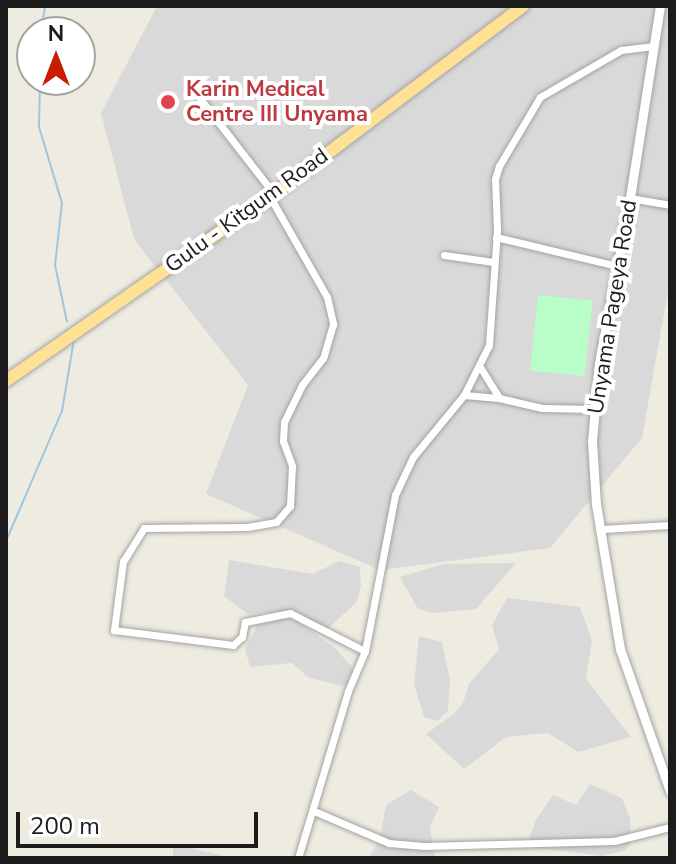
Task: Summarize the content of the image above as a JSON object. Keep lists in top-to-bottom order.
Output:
{
  "streets": {
    "main road": ["Gulu - Kitgum Road"],
    "street": ["Unyama Pageya Road"]
  },
  "places": ["Karin Medical Centre III Unyama"],
  "scale_bar": "200 m",
  "north": "top"
}
